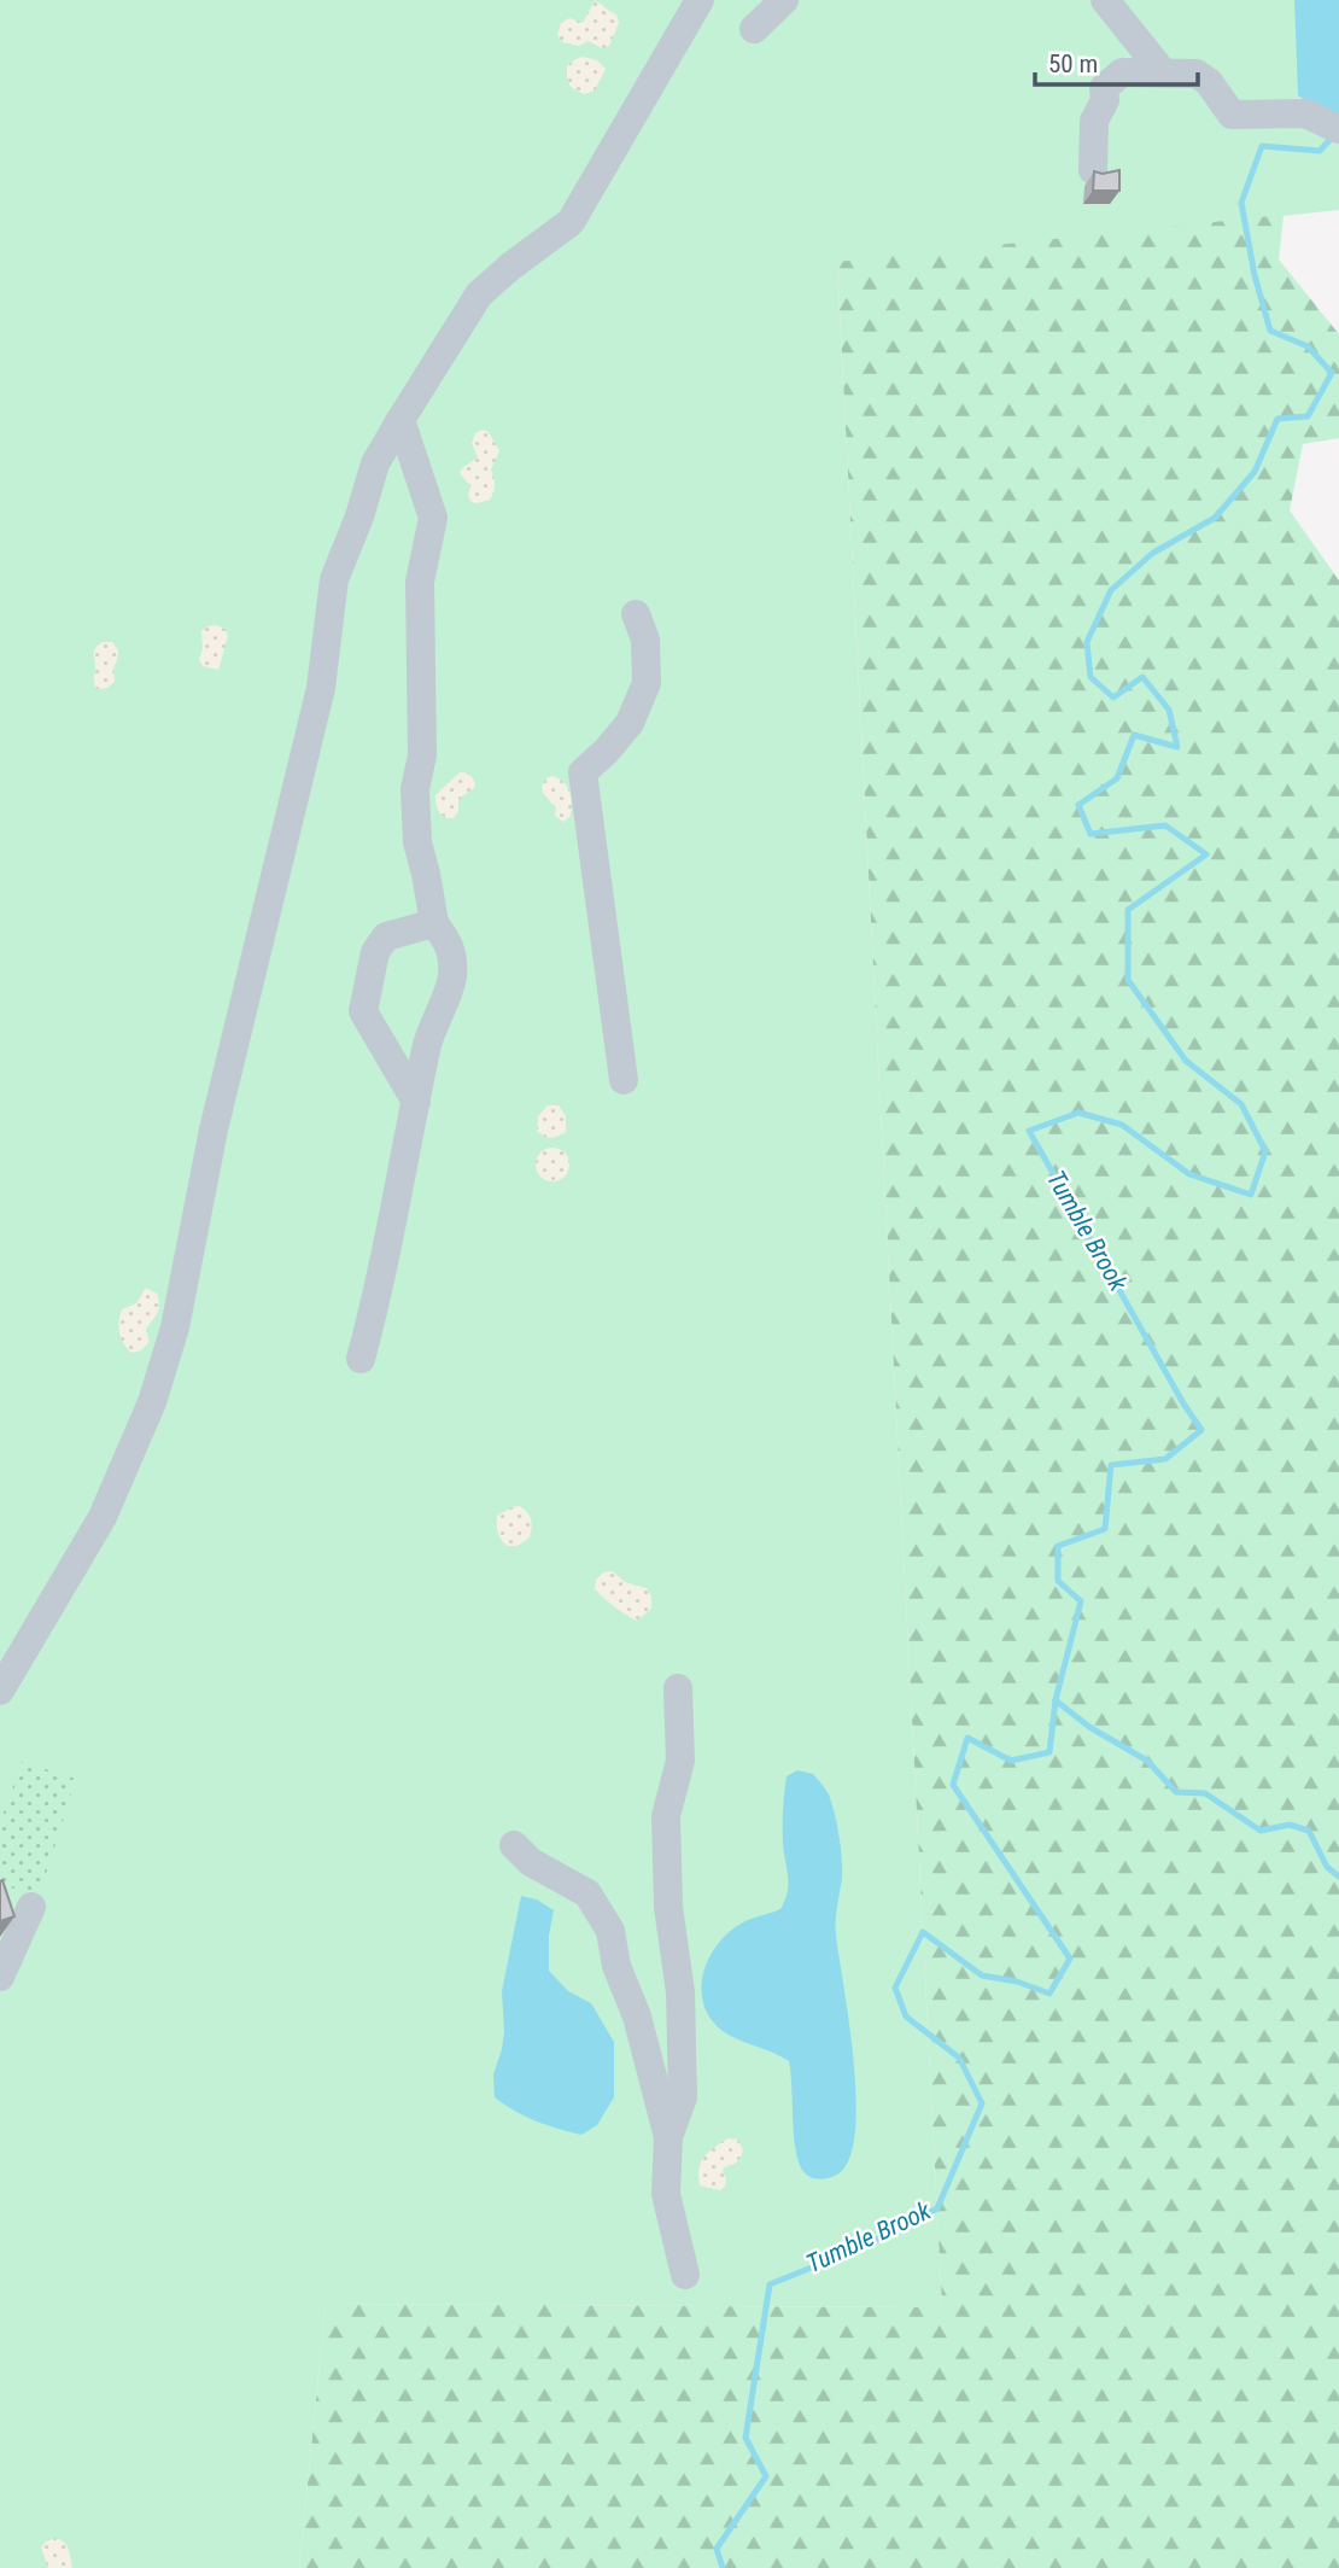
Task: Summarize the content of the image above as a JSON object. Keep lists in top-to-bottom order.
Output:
{
  "water": ["Tumble Brook"],
  "scale_bar": "50 m"
}
